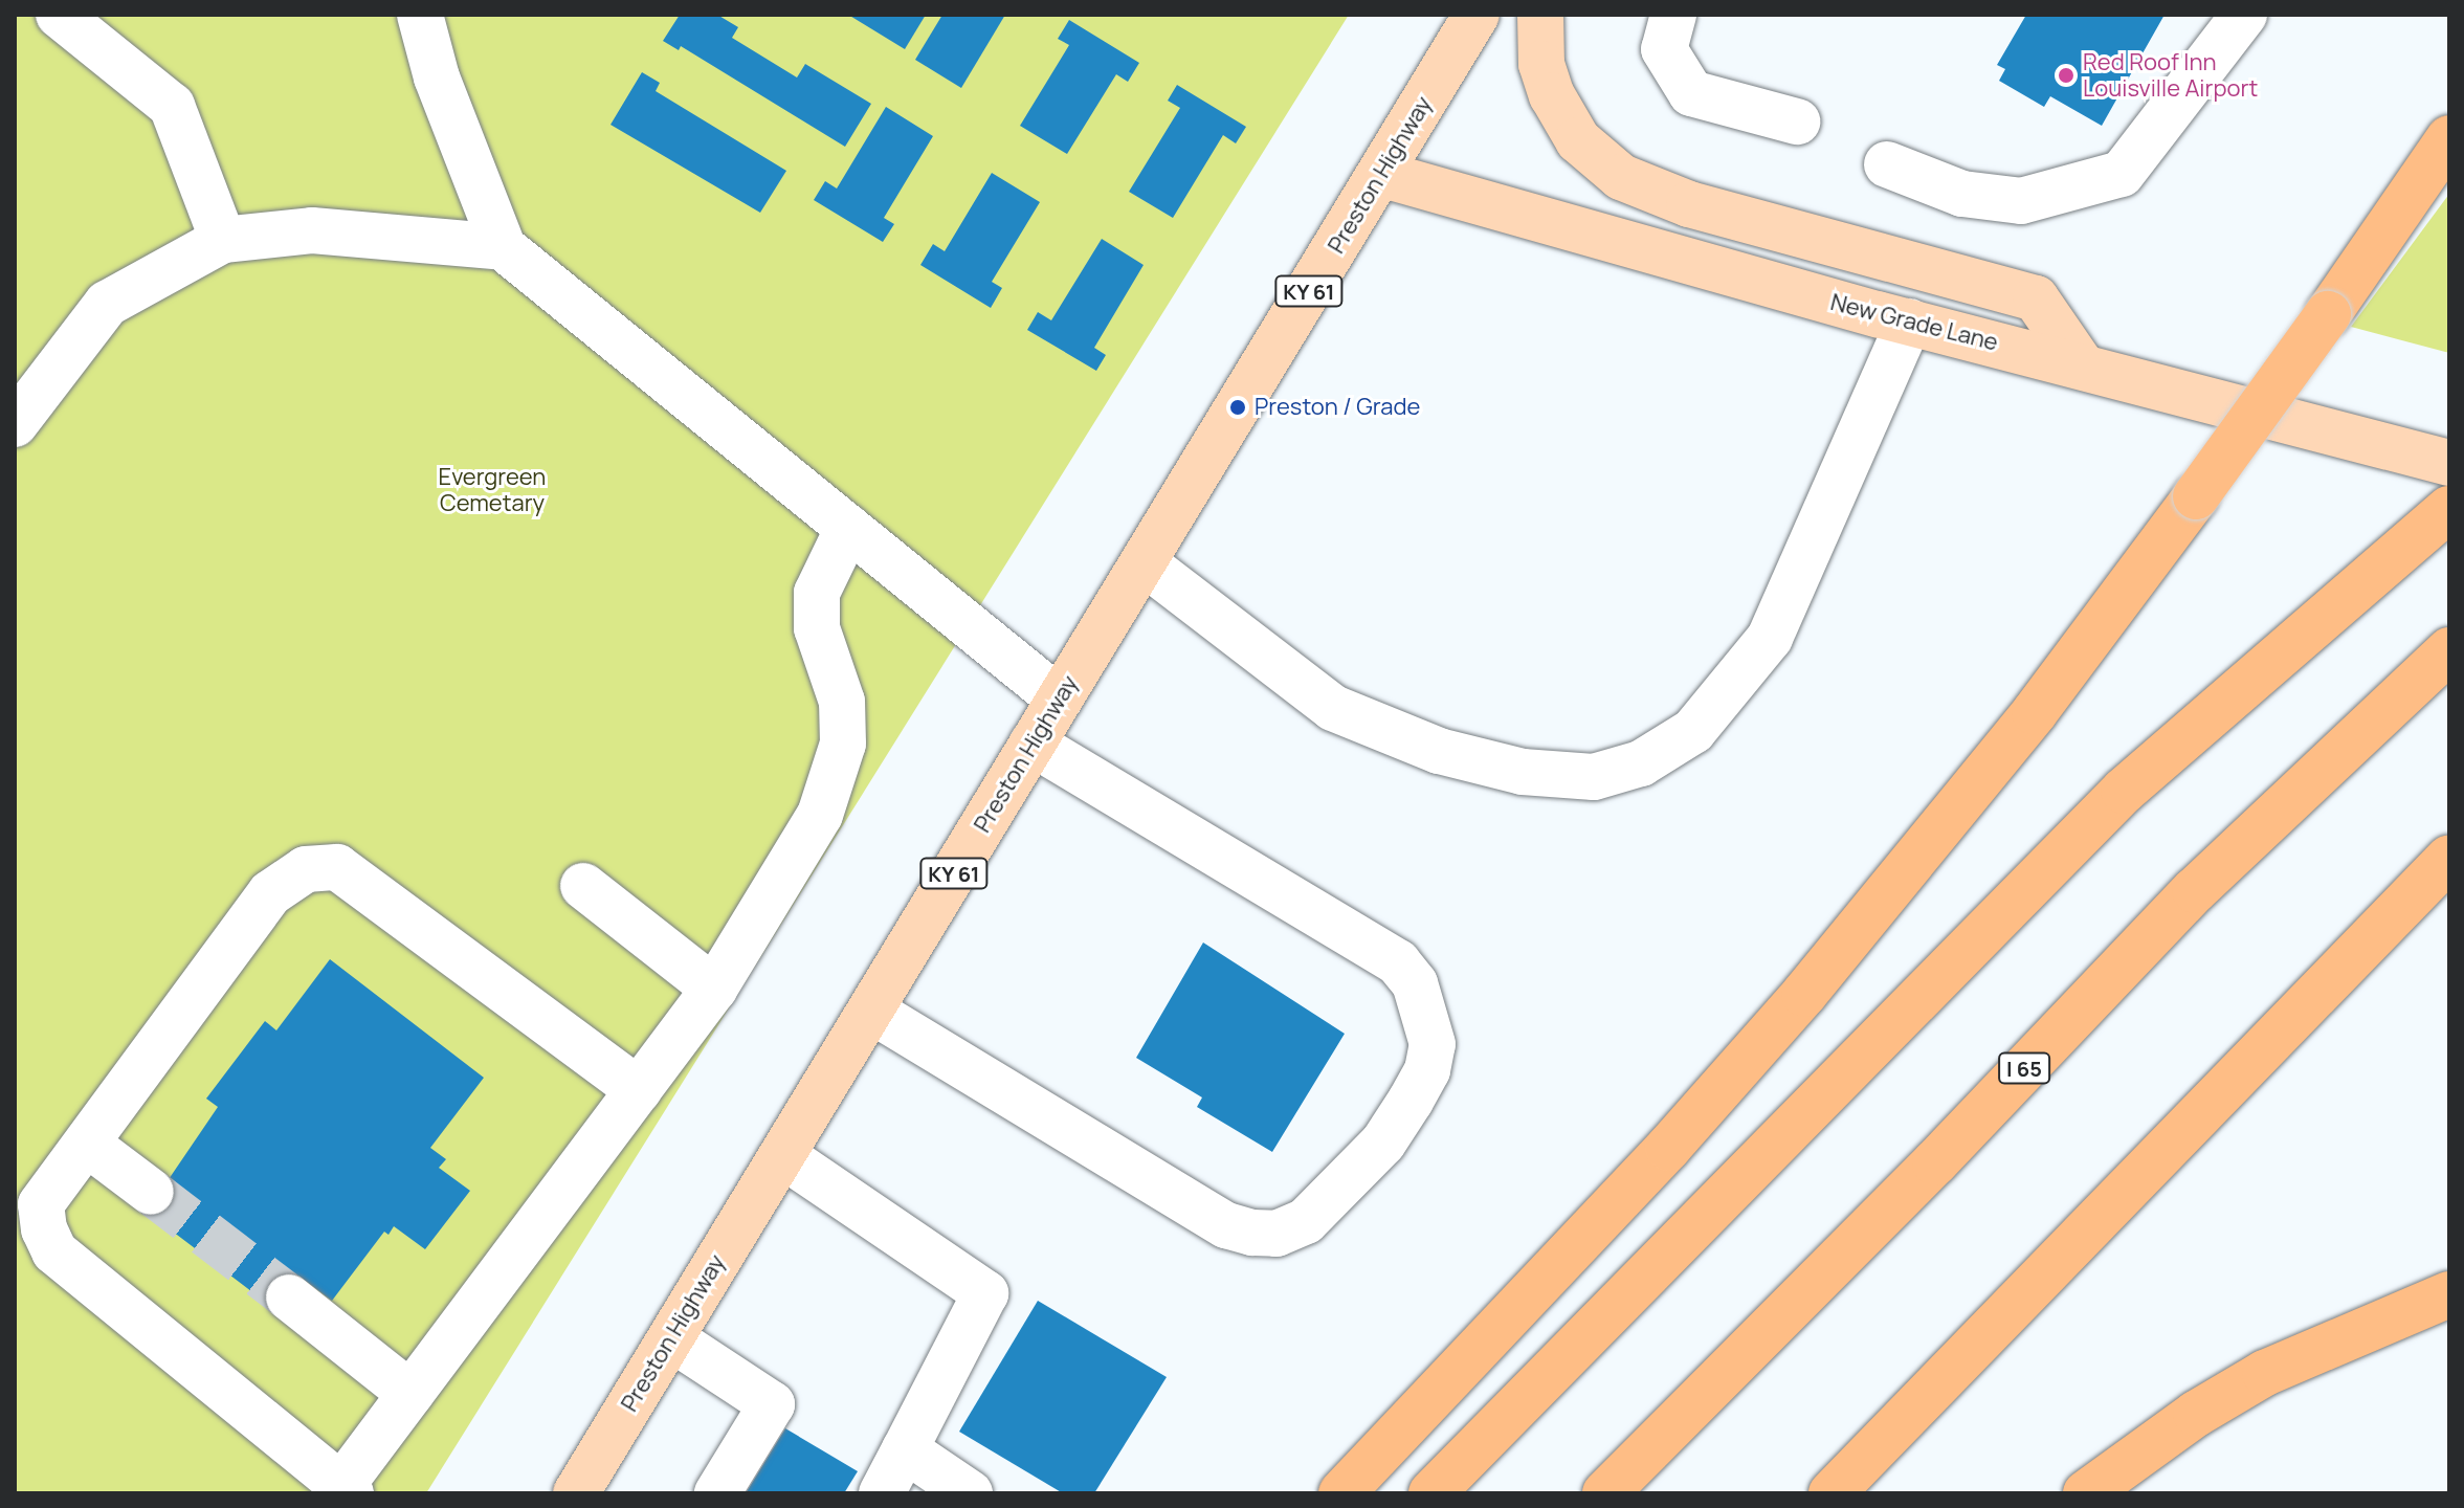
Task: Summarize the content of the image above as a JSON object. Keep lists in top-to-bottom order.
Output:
{
  "streets": {
    "highway": ["I 65"],
    "main road": ["Preston Highway", "KY 61", "New Grade Lane"]
  },
  "crossings": [
    ["Preston Highway", "New Grade Lane"]
  ],
  "parks": ["Evergreen Cemetary"],
  "places": ["Red Roof Inn Louisville Airport", "Preston / Grade"]
}
